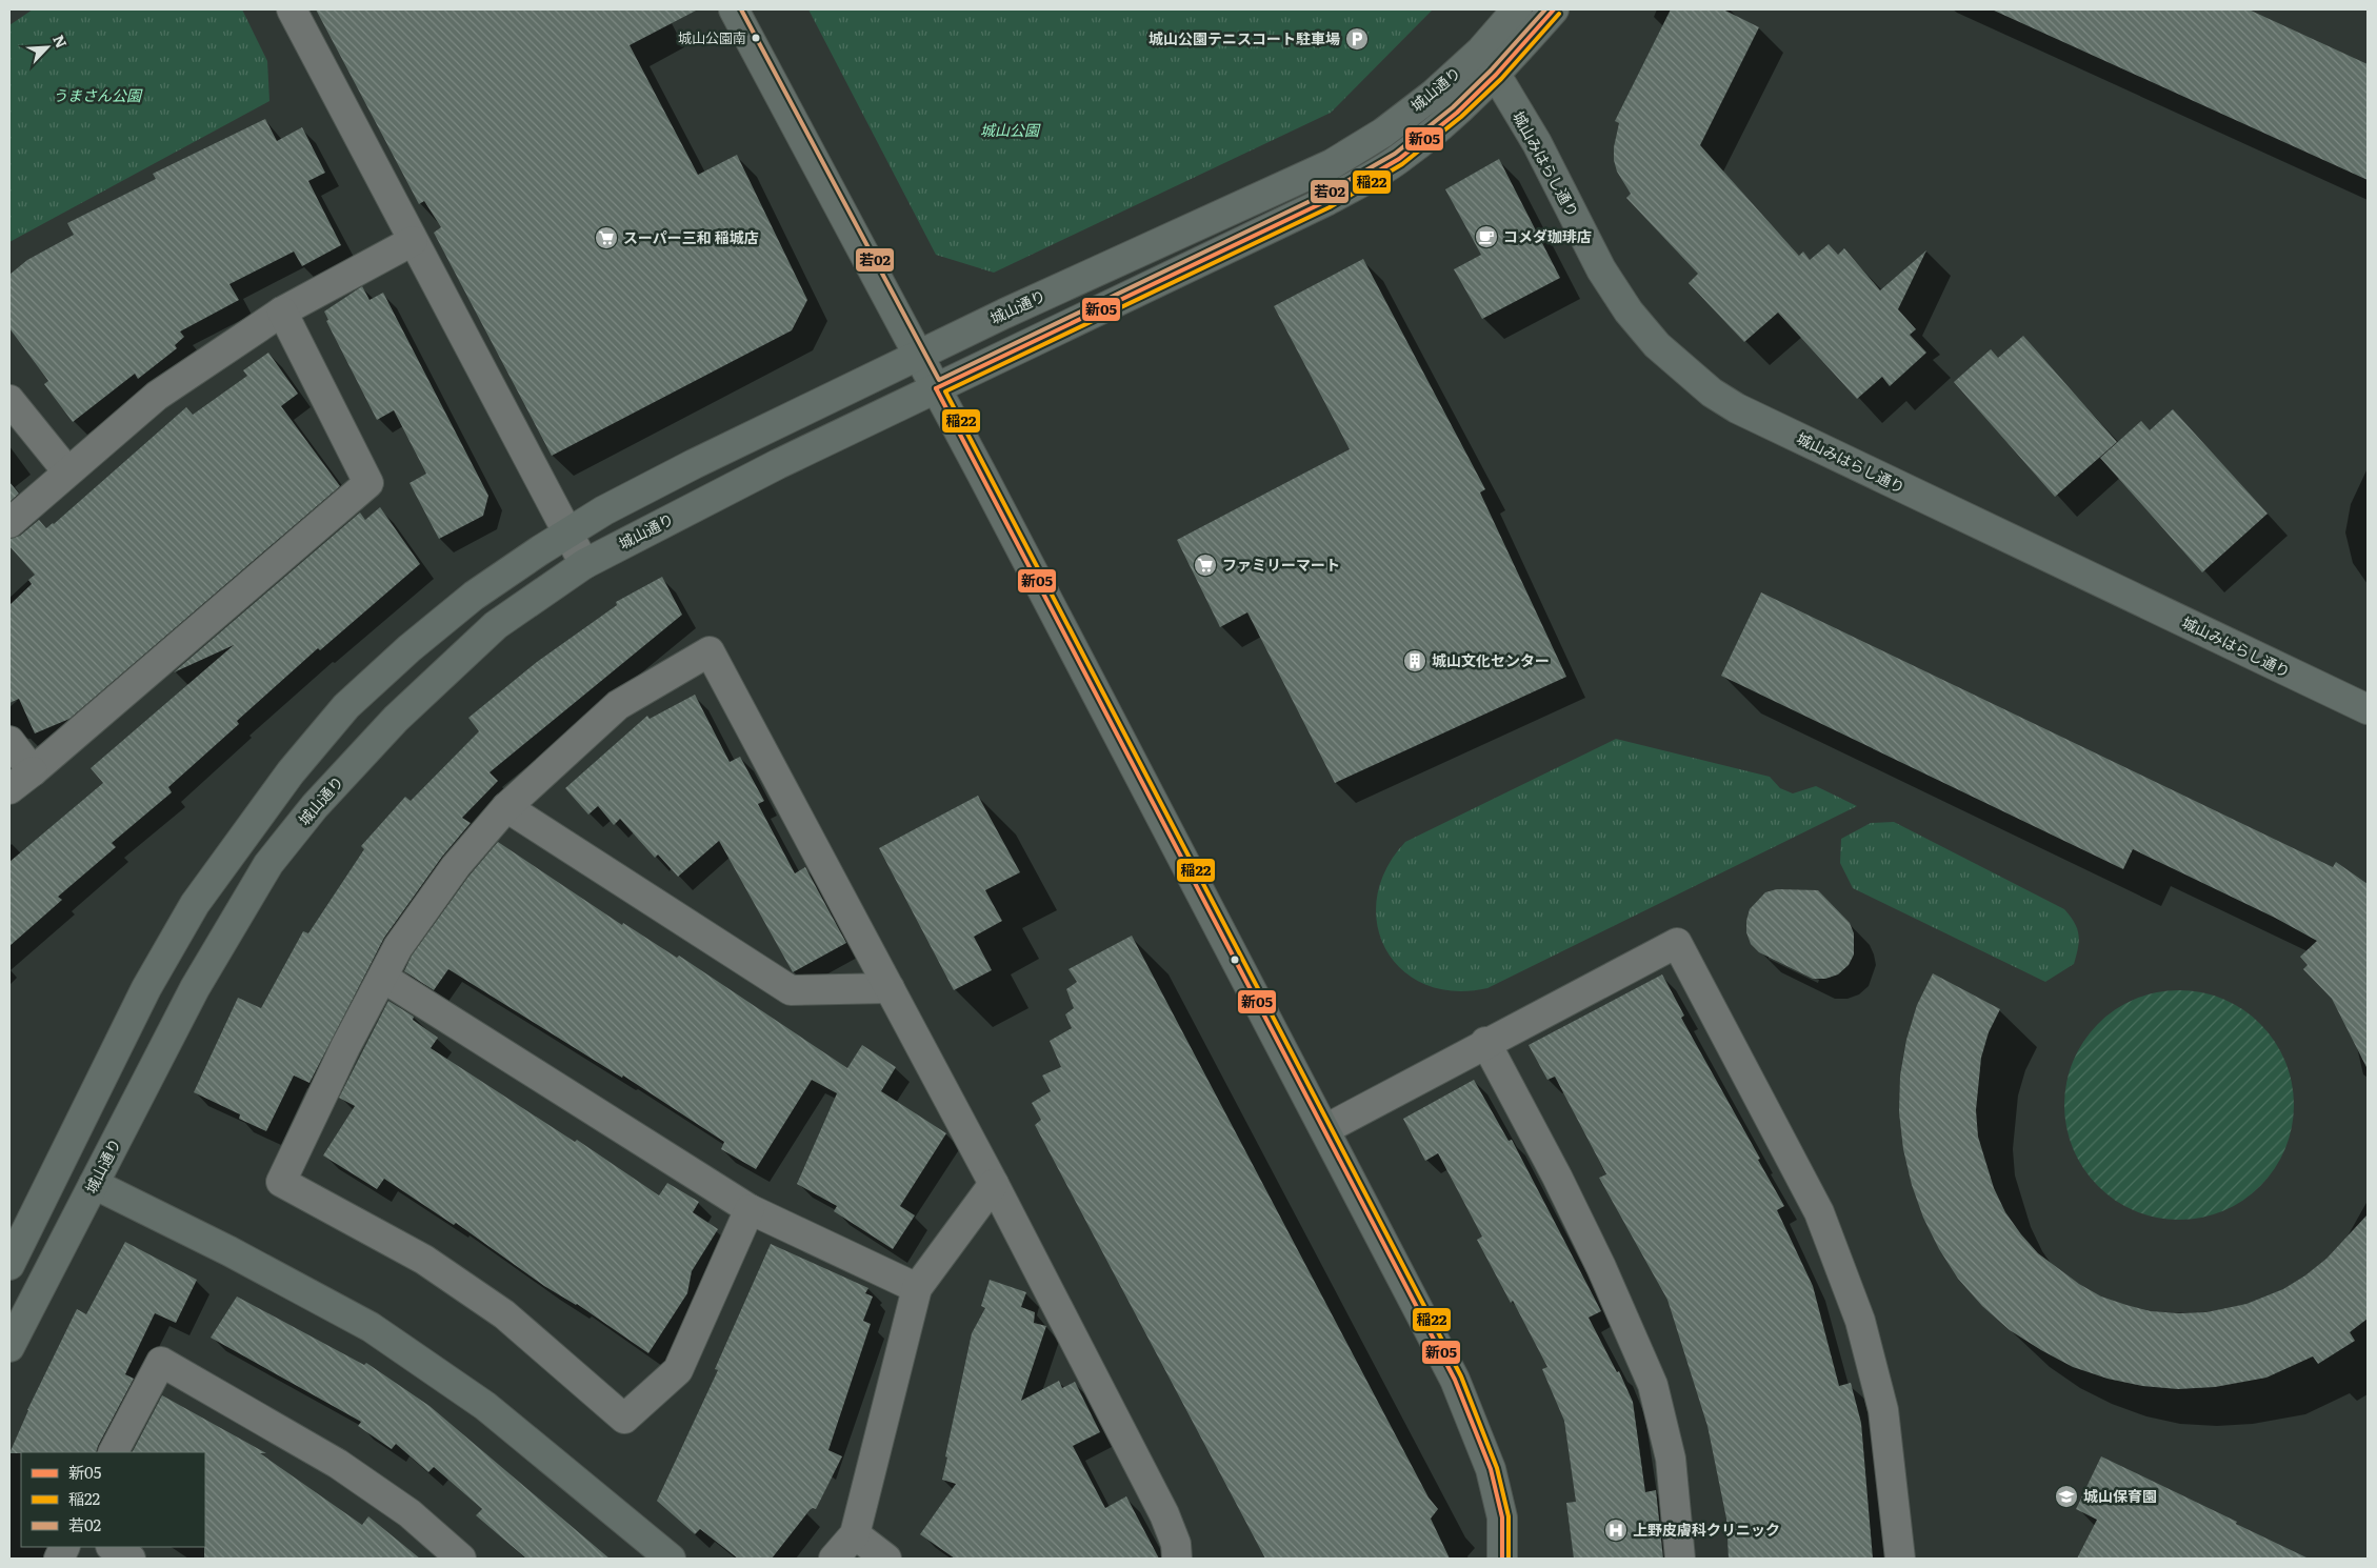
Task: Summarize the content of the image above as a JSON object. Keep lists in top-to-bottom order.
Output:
{
  "streets": {
    "street": ["城山通り", "城山みはらし通り"]
  },
  "crossings": [
    ["城山通り", "城山みはらし通り"]
  ],
  "parks": ["うまさん公園", "城山公園"],
  "places": {
    "other": ["城山公園南"],
    "parking": ["城山公園テニスコート駐車場"],
    "cafe": ["コメダ珈琲店"],
    "supermarket": ["スーパー三和 稲城店", "ファミリーマート"],
    "building": ["城山文化センター"],
    "school or university": ["城山保育園"],
    "hospital": ["上野皮膚科クリニック"]
  },
  "lines": ["transit line 新05", "transit line 若02", "transit line 稲22"],
  "legend": ["新05", "稲22", "若02"],
  "north": "top right"
}
